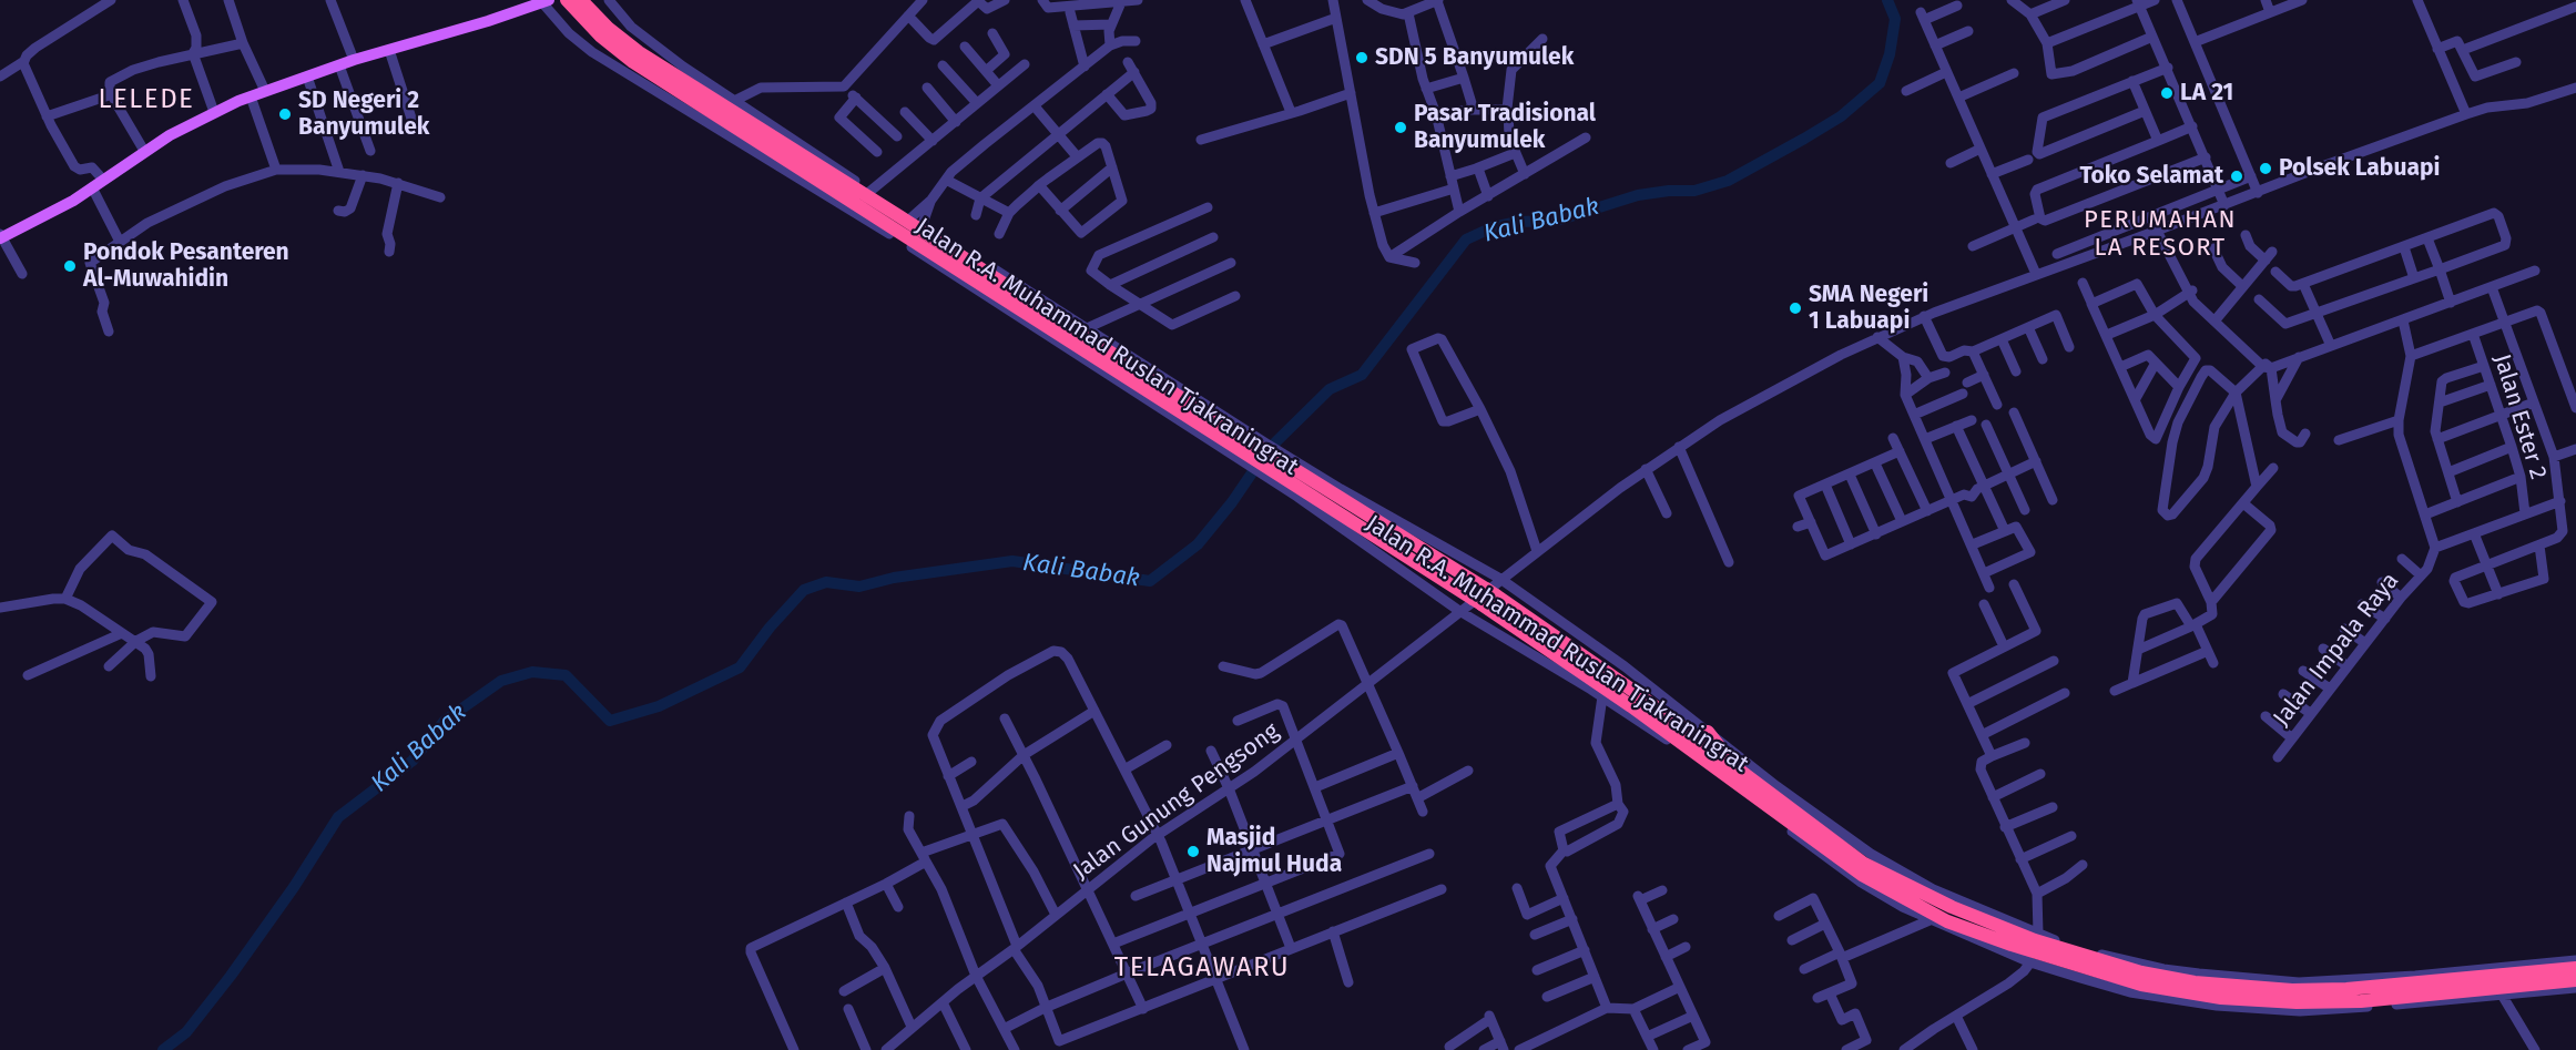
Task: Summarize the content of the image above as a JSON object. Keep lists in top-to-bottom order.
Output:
{
  "streets": {
    "highway": ["Jalan R.A. Muhammad Ruslan Tjakraningrat"],
    "street": ["Jalan Ester 2", "Jalan Impala Raya", "Jalan Gunung Pengsong"]
  },
  "crossings": [
    ["Jalan R.A. Muhammad Ruslan Tjakraningrat", "Jalan Gunung Pengsong"]
  ],
  "districts": ["LELEDE", "PERUMAHAN LA RESORT", "TELAGAWARU"],
  "water": ["Kali Babak"],
  "places": [
    "SDN 5 Banyumulek",
    "LA 21",
    "SD Negeri 2 Banyumulek",
    "Pasar Tradisional Banyumulek",
    "Polsek Labuapi",
    "Toko Selamat",
    "Pondok Pesanteren Al-Muwahidin",
    "SMA Negeri 1 Labuapi",
    "Masjid Najmul Huda"
  ]
}
